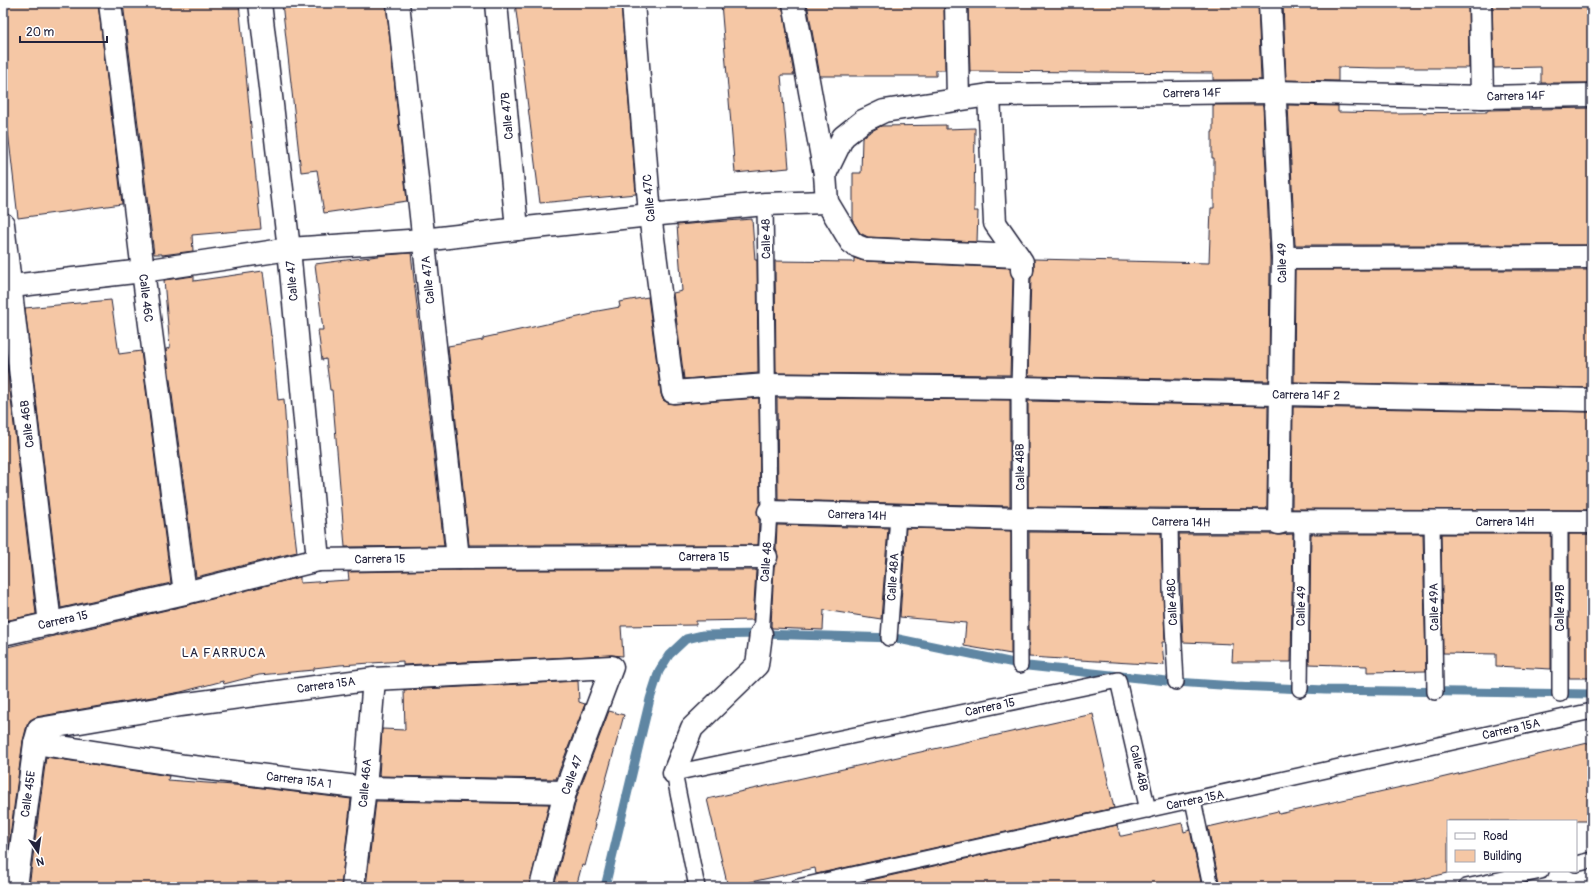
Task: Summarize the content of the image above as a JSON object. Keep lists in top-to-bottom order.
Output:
{
  "streets": {
    "street": [
      "Carrera 14F",
      "Calle 47B",
      "Calle 47C",
      "Calle 48",
      "Calle 49",
      "Calle 47A",
      "Calle 47",
      "Calle 46C",
      "Carrera 14F 2",
      "Calle 46B",
      "Carrera 14H",
      "Carrera 15",
      "Carrera 15A",
      "Carrera 15A 1",
      "Calle 46A",
      "Calle 45E"
    ],
    "lane": [
      "Calle 48B",
      "Calle 48A",
      "Calle 48C",
      "Calle 49A",
      "Calle 49B"
    ]
  },
  "crossings": [
    ["Carrera 14F", "Calle 49"],
    ["Calle 47C", "Carrera 14F 2"],
    ["Calle 48", "Carrera 14F 2"],
    ["Calle 48", "Carrera 14H"],
    ["Calle 48", "Carrera 15"],
    ["Calle 49", "Carrera 14F 2"],
    ["Calle 49", "Carrera 14H"],
    ["Calle 47A", "Carrera 15"],
    ["Calle 47", "Carrera 15"],
    ["Calle 47", "Carrera 15A"],
    ["Calle 47", "Carrera 15A 1"],
    ["Calle 46C", "Carrera 15"],
    ["Carrera 14F 2", "Calle 48B"],
    ["Calle 46B", "Carrera 15"],
    ["Calle 48B", "Carrera 14H"],
    ["Calle 48B", "Carrera 15"],
    ["Calle 48B", "Carrera 15A"],
    ["Carrera 14H", "Calle 48A"],
    ["Carrera 14H", "Calle 48C"],
    ["Carrera 14H", "Calle 49A"],
    ["Carrera 14H", "Calle 49B"],
    ["Carrera 15A", "Carrera 15A 1"],
    ["Carrera 15A", "Calle 46A"],
    ["Carrera 15A", "Calle 45E"],
    ["Carrera 15A 1", "Calle 46A"],
    ["Carrera 15A 1", "Calle 45E"]
  ],
  "districts": ["LA FARRUCA"],
  "legend": ["Road", "Building"],
  "scale_bar": "20 m",
  "north": "bottom"
}
